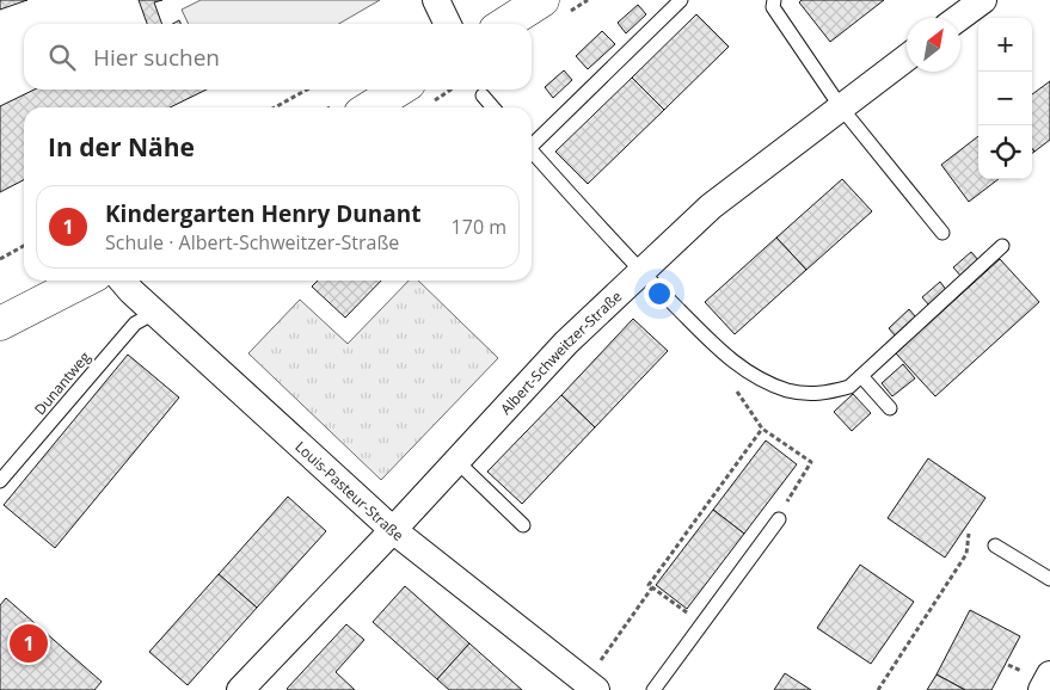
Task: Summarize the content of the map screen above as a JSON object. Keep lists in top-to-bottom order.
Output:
{
  "streets": {
    "street": ["Albert-Schweitzer-Straße", "Louis-Pasteur-Straße"],
    "lane": ["Dunantweg"]
  },
  "crossings": [
    ["Albert-Schweitzer-Straße", "Louis-Pasteur-Straße"],
    ["Dunantweg", "Louis-Pasteur-Straße"]
  ],
  "north": "top right",
  "page": {
    "map_buttons": ["+", "−"],
    "search": "Hier suchen",
    "heading": "In der Nähe",
    "list": [
      {
        "mark": "1",
        "name": "Kindergarten Henry Dunant",
        "note": "Schule · Albert-Schweitzer-Straße",
        "value": "170 m"
      }
    ],
    "pins": "1"
  }
}
